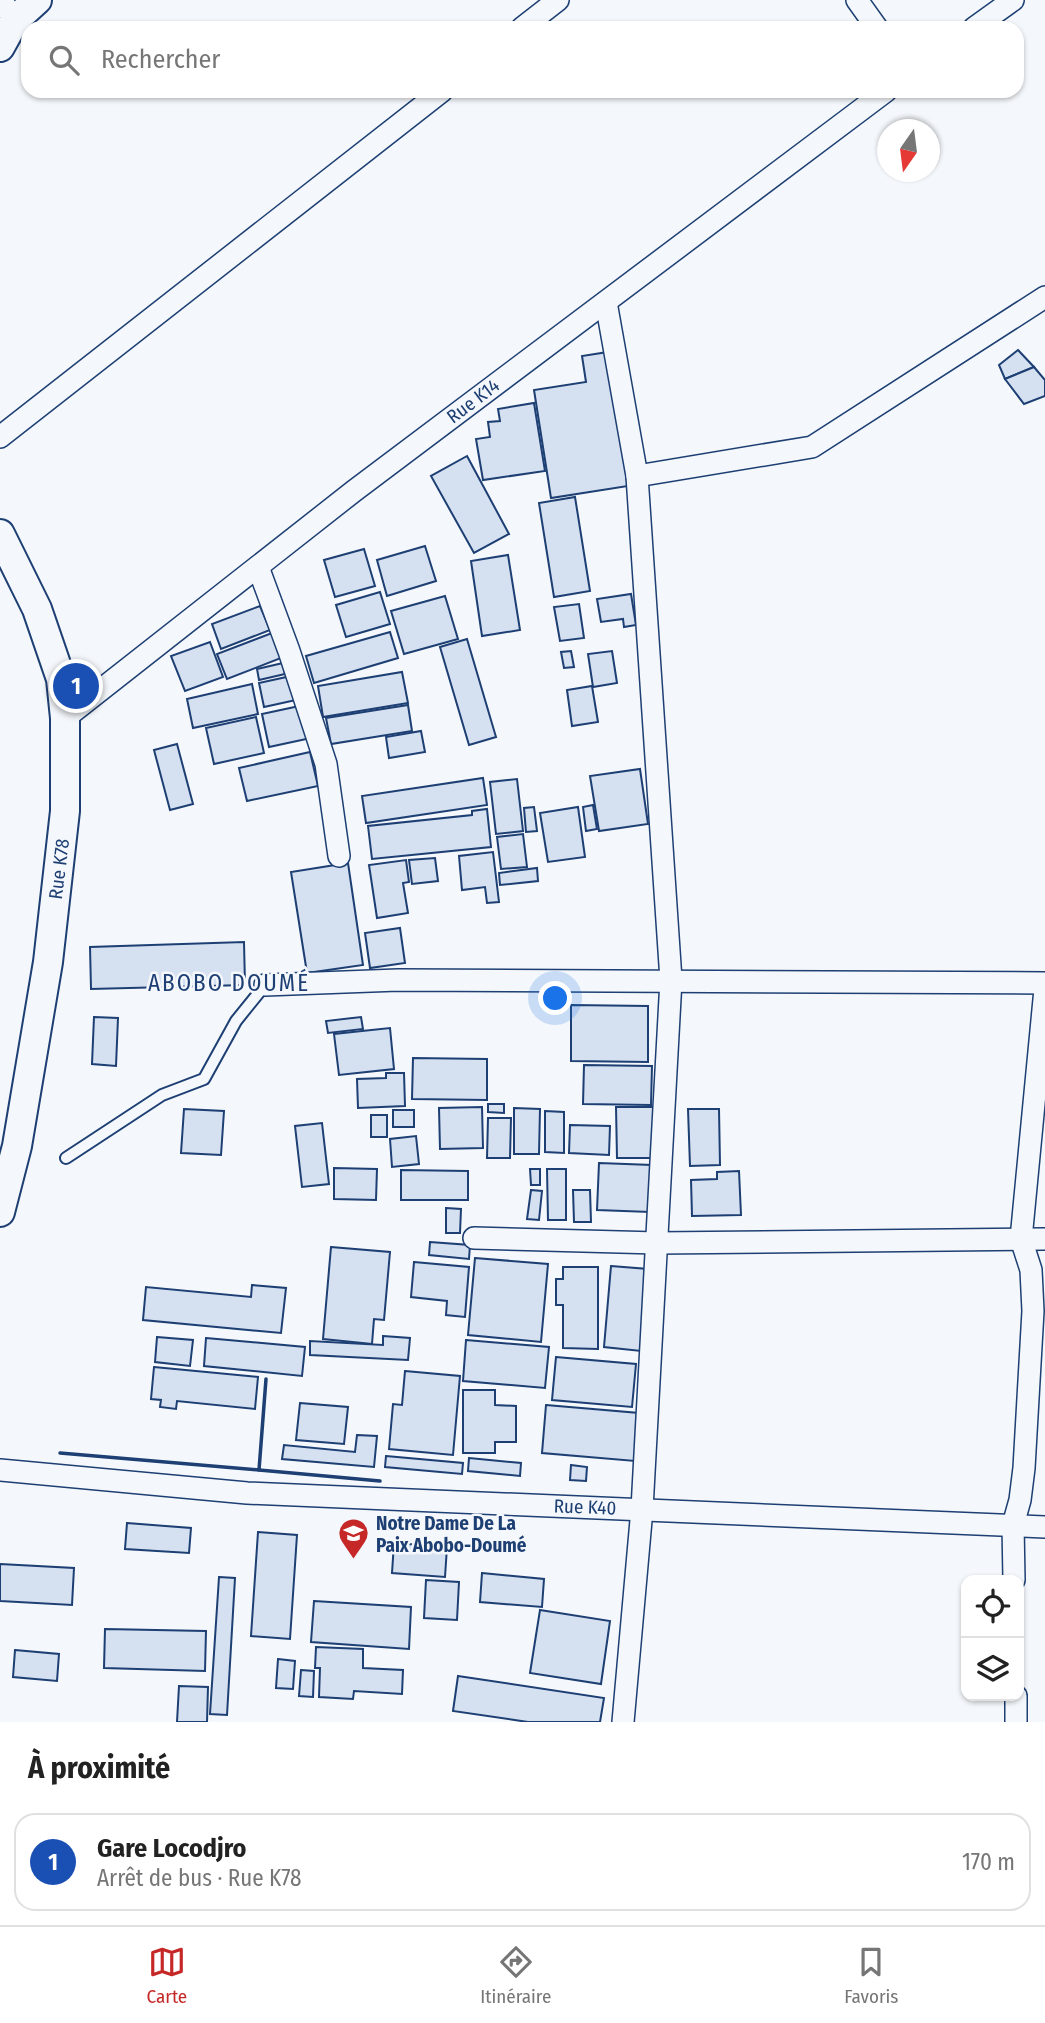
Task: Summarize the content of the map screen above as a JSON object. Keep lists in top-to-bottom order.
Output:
{
  "streets": {
    "street": ["Rue K14", "Rue K78", "Rue K40"]
  },
  "crossings": [
    ["Rue K14", "Rue K78"]
  ],
  "districts": ["ABOBO DOUMÉ"],
  "places": {
    "school or university": ["Notre Dame De La Paix Abobo-Doumé"]
  },
  "north": "bottom",
  "page": {
    "search": "Rechercher",
    "pins": "1",
    "heading": "À proximité",
    "list": [
      {
        "mark": "1",
        "name": "Gare Locodjro",
        "note": "Arrêt de bus · Rue K78",
        "value": "170 m"
      }
    ],
    "nav": ["Carte", "Itinéraire", "Favoris"]
  }
}
